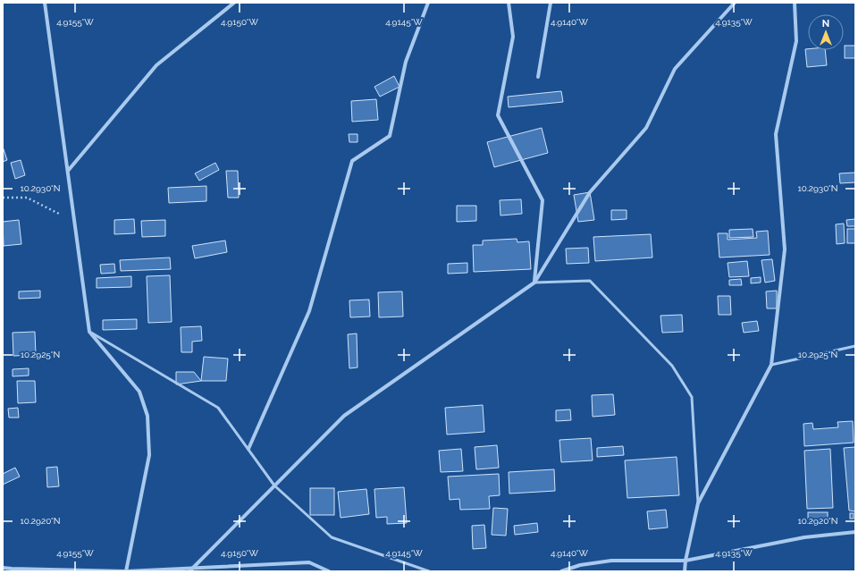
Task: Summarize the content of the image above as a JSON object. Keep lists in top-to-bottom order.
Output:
{
  "north": "top",
  "coordinates": [
    "4.9155°W",
    "4.9150°W",
    "4.9145°W",
    "4.9140°W",
    "4.9135°W",
    "10.2930°N",
    "10.2925°N",
    "10.2920°N"
  ]
}
